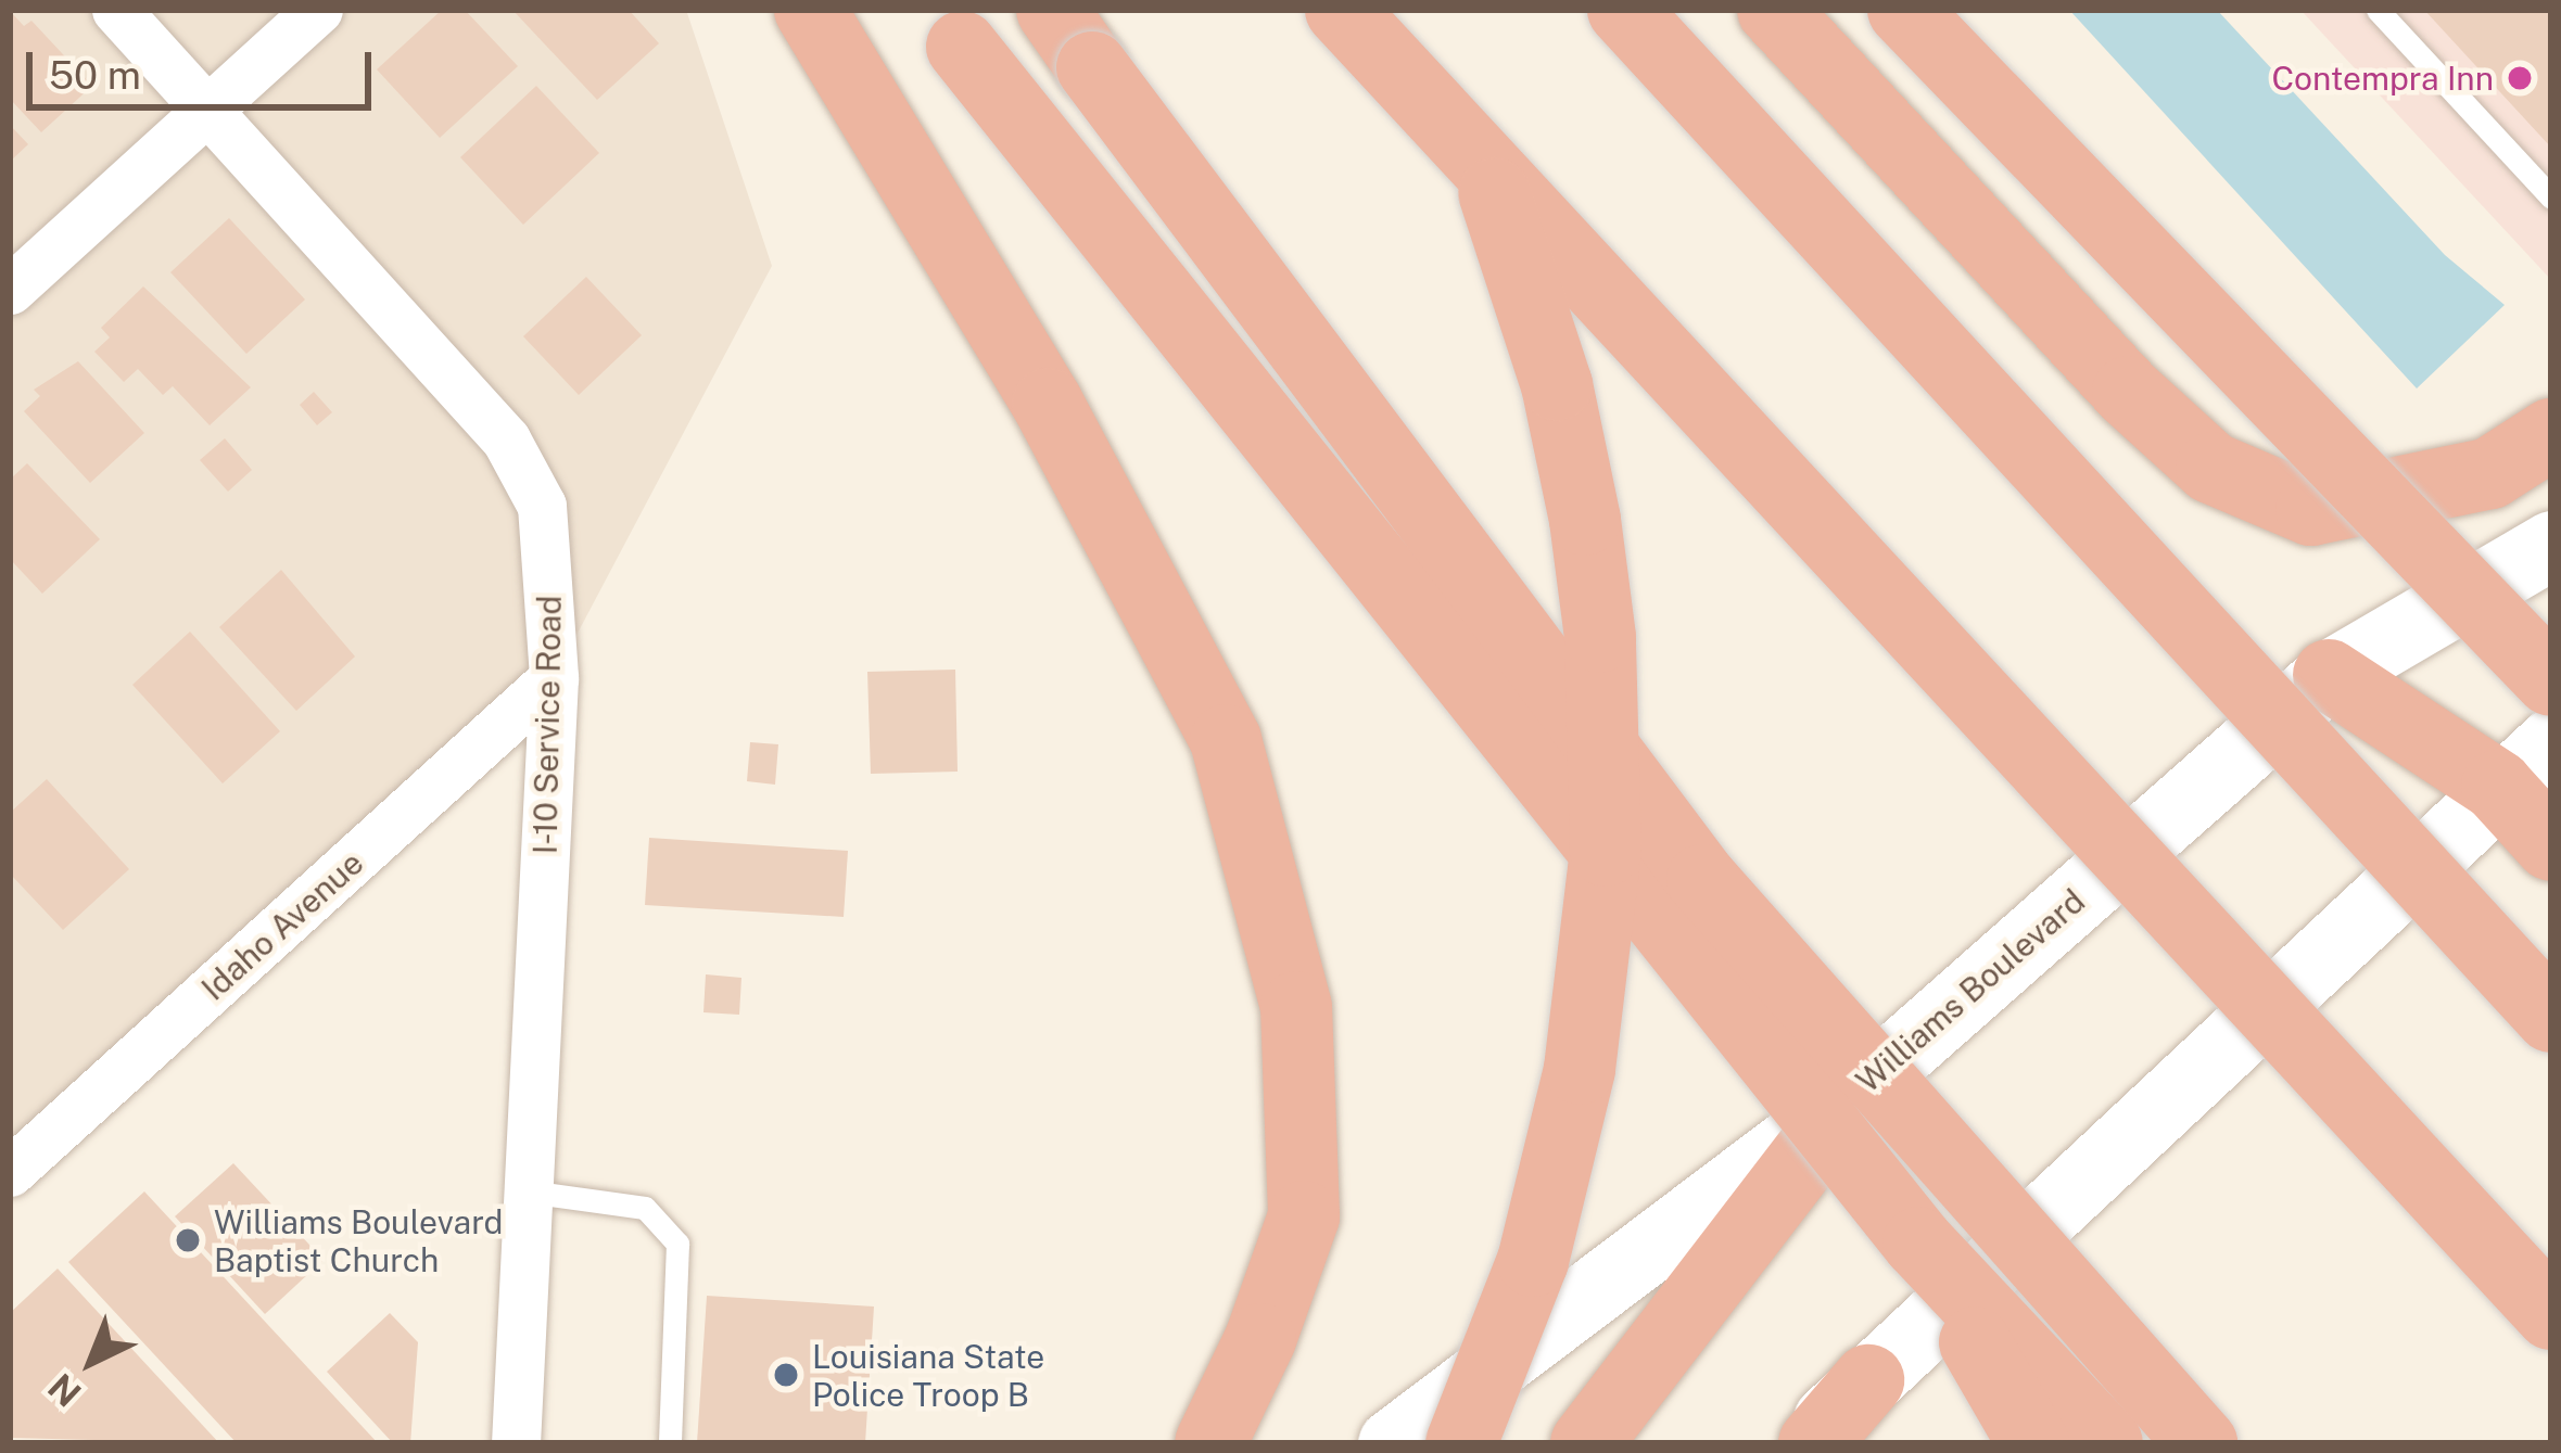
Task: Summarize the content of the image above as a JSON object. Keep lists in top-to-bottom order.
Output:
{
  "streets": {
    "main road": ["Williams Boulevard"],
    "street": ["I-10 Service Road", "Idaho Avenue"]
  },
  "crossings": [
    ["I-10 Service Road", "Idaho Avenue"]
  ],
  "places": ["Contempra Inn", "Williams Boulevard Baptist Church", "Louisiana State Police Troop B"],
  "scale_bar": "50 m",
  "north": "bottom left"
}
